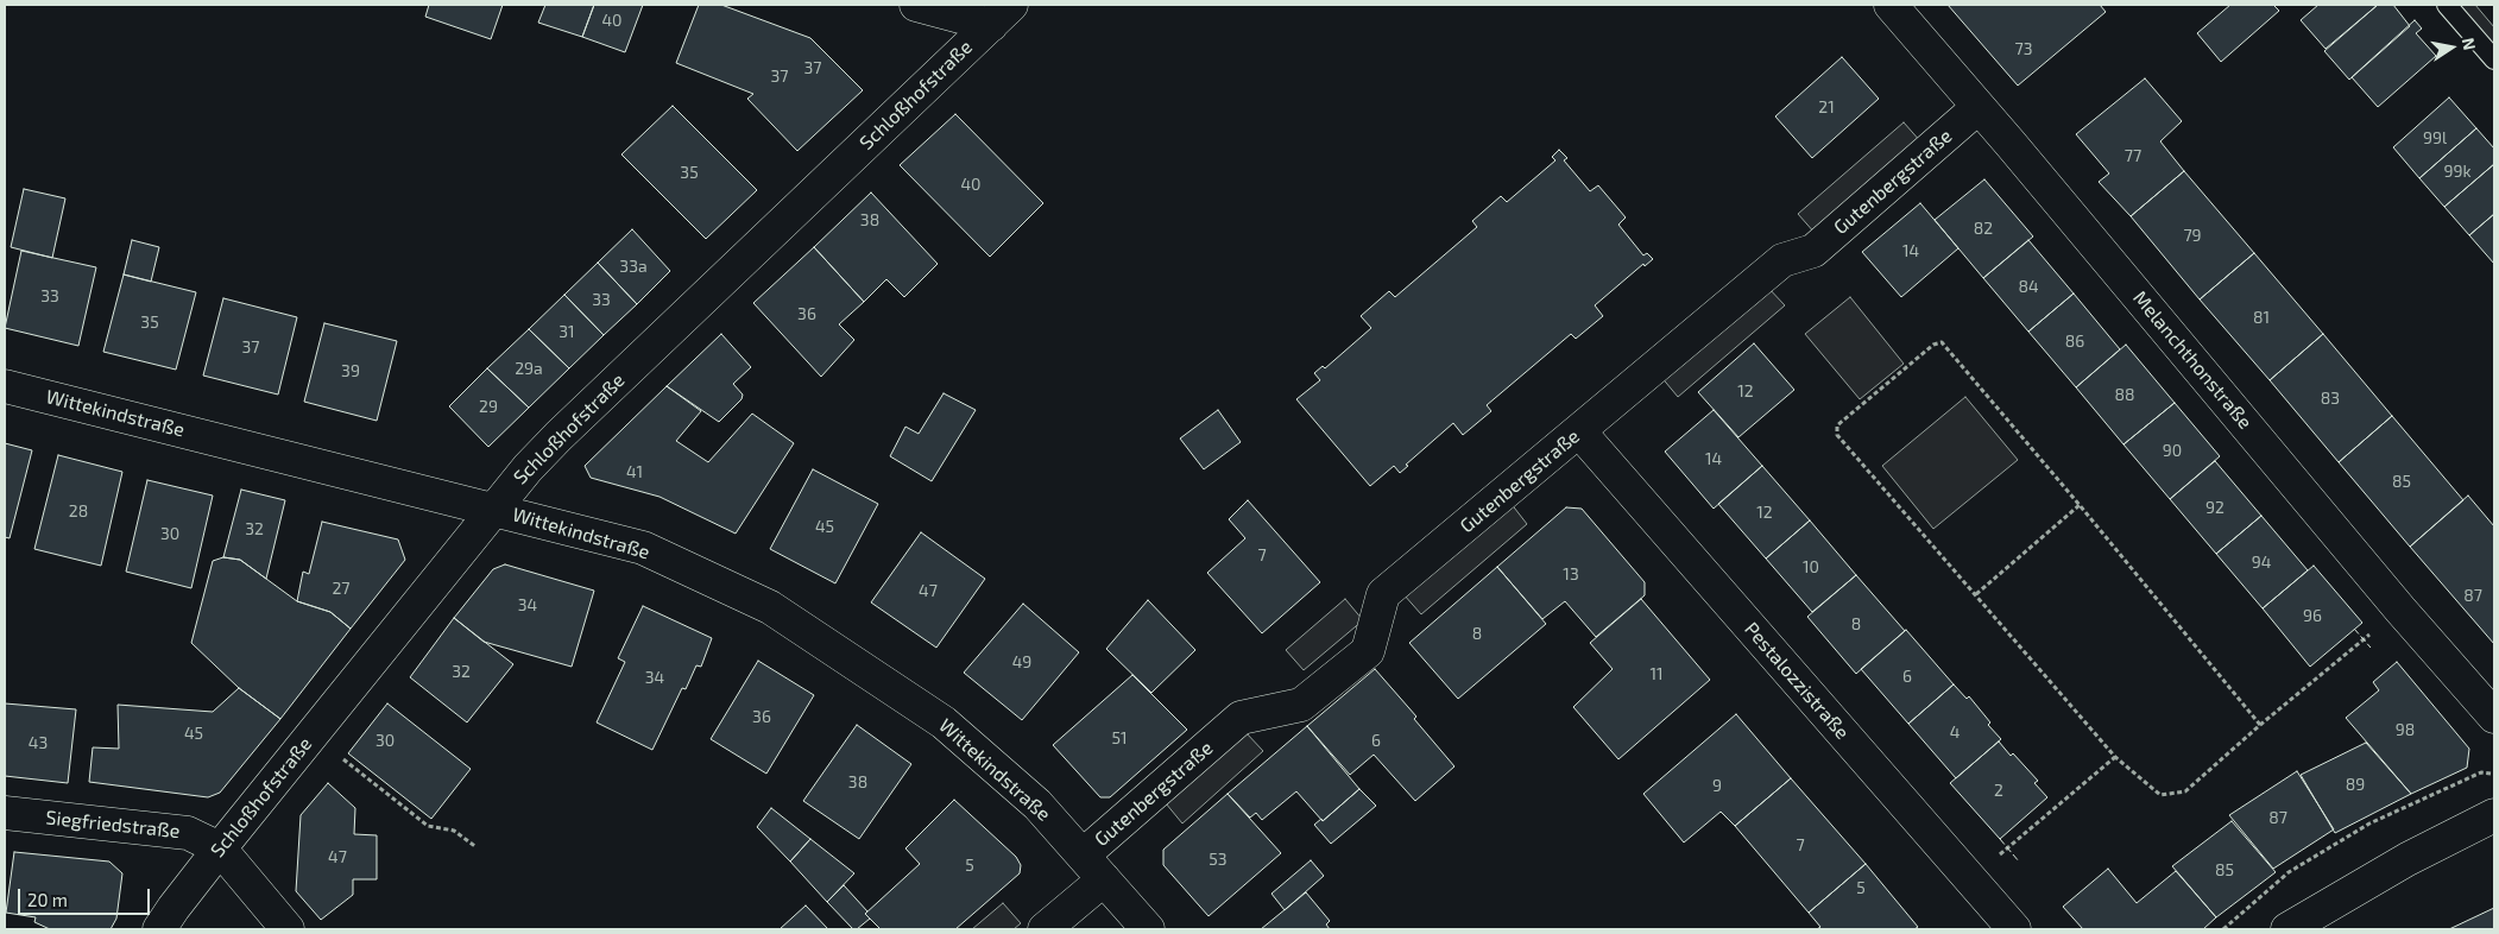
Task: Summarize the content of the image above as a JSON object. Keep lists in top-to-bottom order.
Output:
{
  "streets": {
    "street": [
      "Schloßhofstraße",
      "Gutenbergstraße",
      "Melanchthonstraße",
      "Wittekindstraße",
      "Pestalozzistraße",
      "Siegfriedstraße"
    ]
  },
  "crossings": [
    ["Schloßhofstraße", "Wittekindstraße"],
    ["Schloßhofstraße", "Siegfriedstraße"],
    ["Gutenbergstraße", "Melanchthonstraße"],
    ["Gutenbergstraße", "Wittekindstraße"],
    ["Gutenbergstraße", "Pestalozzistraße"]
  ],
  "house_numbers": [
    "40",
    "73",
    "37",
    "37",
    "21",
    "99l",
    "77",
    "99k",
    "35",
    "40",
    "38",
    "82",
    "79",
    "14",
    "33a",
    "84",
    "33",
    "33",
    "36",
    "81",
    "35",
    "31",
    "86",
    "37",
    "29a",
    "39",
    "12",
    "88",
    "83",
    "29",
    "90",
    "14",
    "41",
    "85",
    "92",
    "28",
    "12",
    "45",
    "32",
    "30",
    "7",
    "94",
    "10",
    "13",
    "27",
    "47",
    "87",
    "34",
    "96",
    "8",
    "8",
    "49",
    "32",
    "11",
    "6",
    "34",
    "36",
    "98",
    "4",
    "45",
    "51",
    "30",
    "6",
    "43",
    "38",
    "89",
    "9",
    "2",
    "87",
    "7",
    "47",
    "53",
    "5",
    "85",
    "5"
  ],
  "scale_bar": "20 m",
  "north": "right"
}
